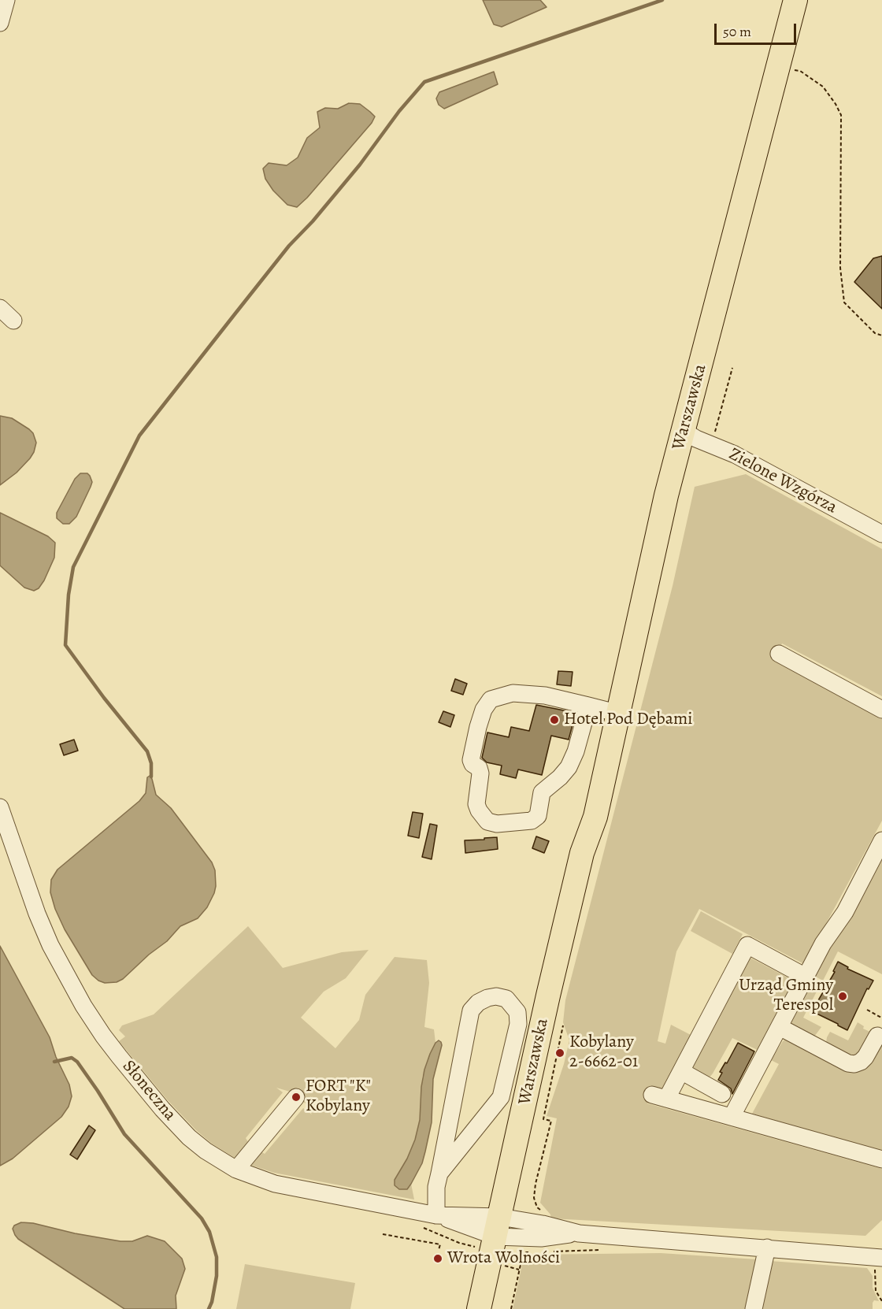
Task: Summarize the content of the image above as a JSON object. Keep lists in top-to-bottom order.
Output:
{
  "streets": {
    "highway": ["Warszawska"],
    "street": ["Zielone Wzgórza", "Słoneczna"]
  },
  "crossings": [
    ["Warszawska", "Zielone Wzgórza"],
    ["Warszawska", "Słoneczna"]
  ],
  "places": [
    "Hotel Pod Dębami",
    "Urząd Gminy Terespol",
    "Kobylany 2-6662-01",
    "FORT \"K\" Kobylany",
    "Wrota Wolności"
  ],
  "scale_bar": "50 m"
}
